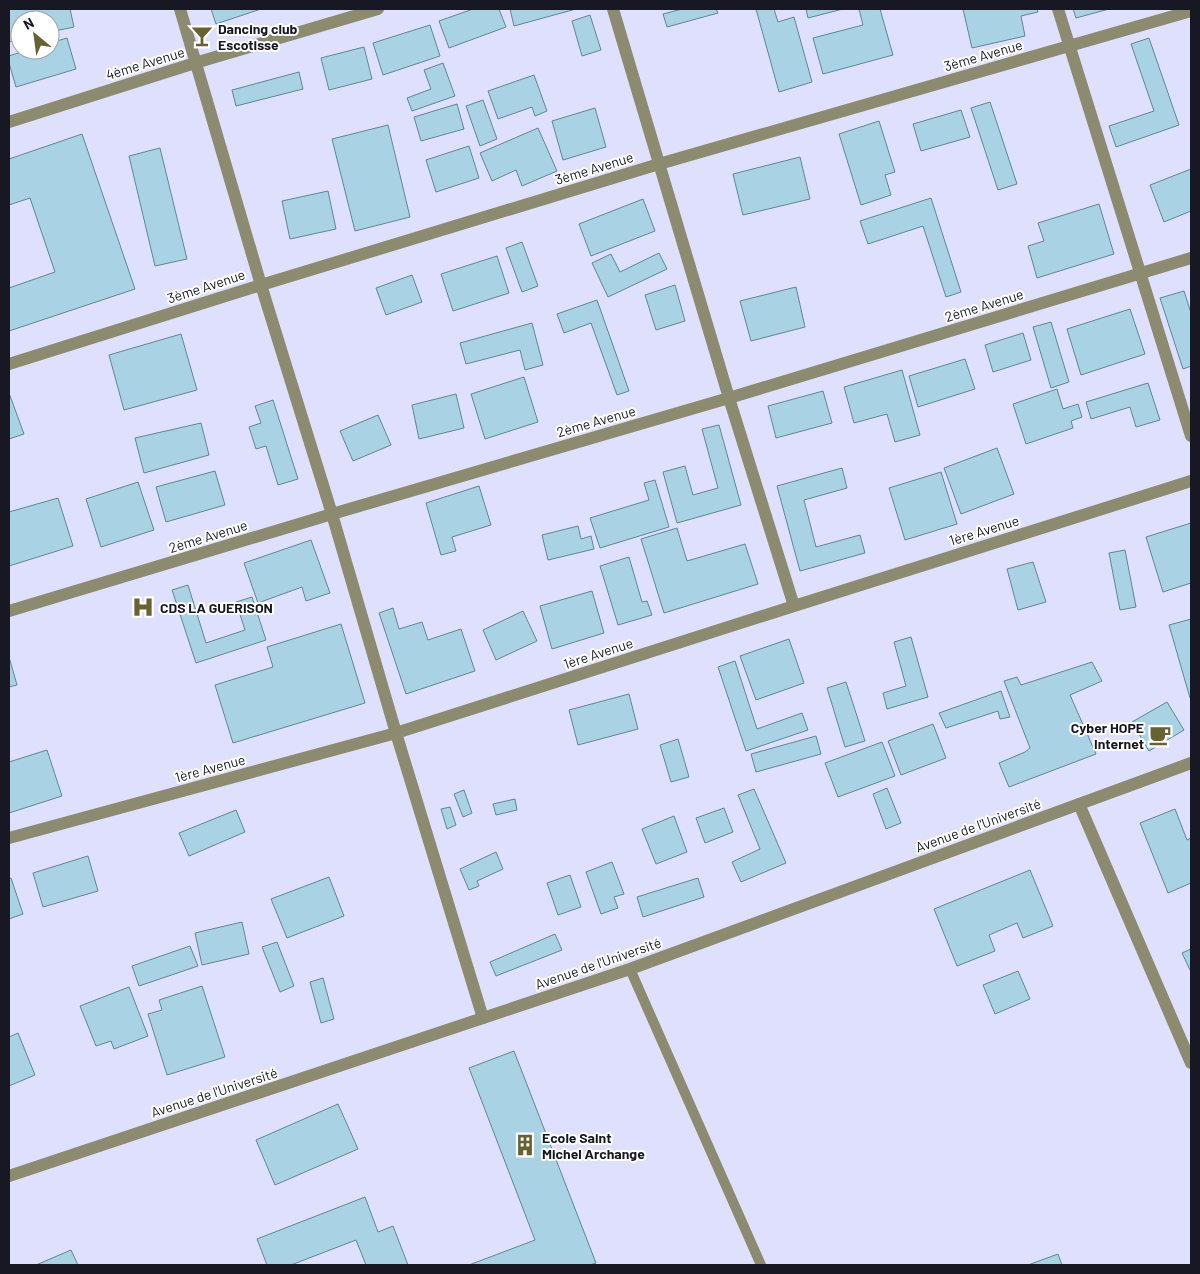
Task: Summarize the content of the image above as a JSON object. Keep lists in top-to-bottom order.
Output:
{
  "streets": {
    "street": [
      "3ème Avenue",
      "4ème Avenue",
      "2ème Avenue",
      "1ère Avenue",
      "Avenue de l'Université"
    ]
  },
  "places": {
    "bar": ["Dancing club Escotisse"],
    "hospital": ["CDS LA GUERISON"],
    "cafe": ["Cyber HOPE Internet"],
    "building": ["Ecole Saint Michel Archange"]
  },
  "north": "top left"
}
